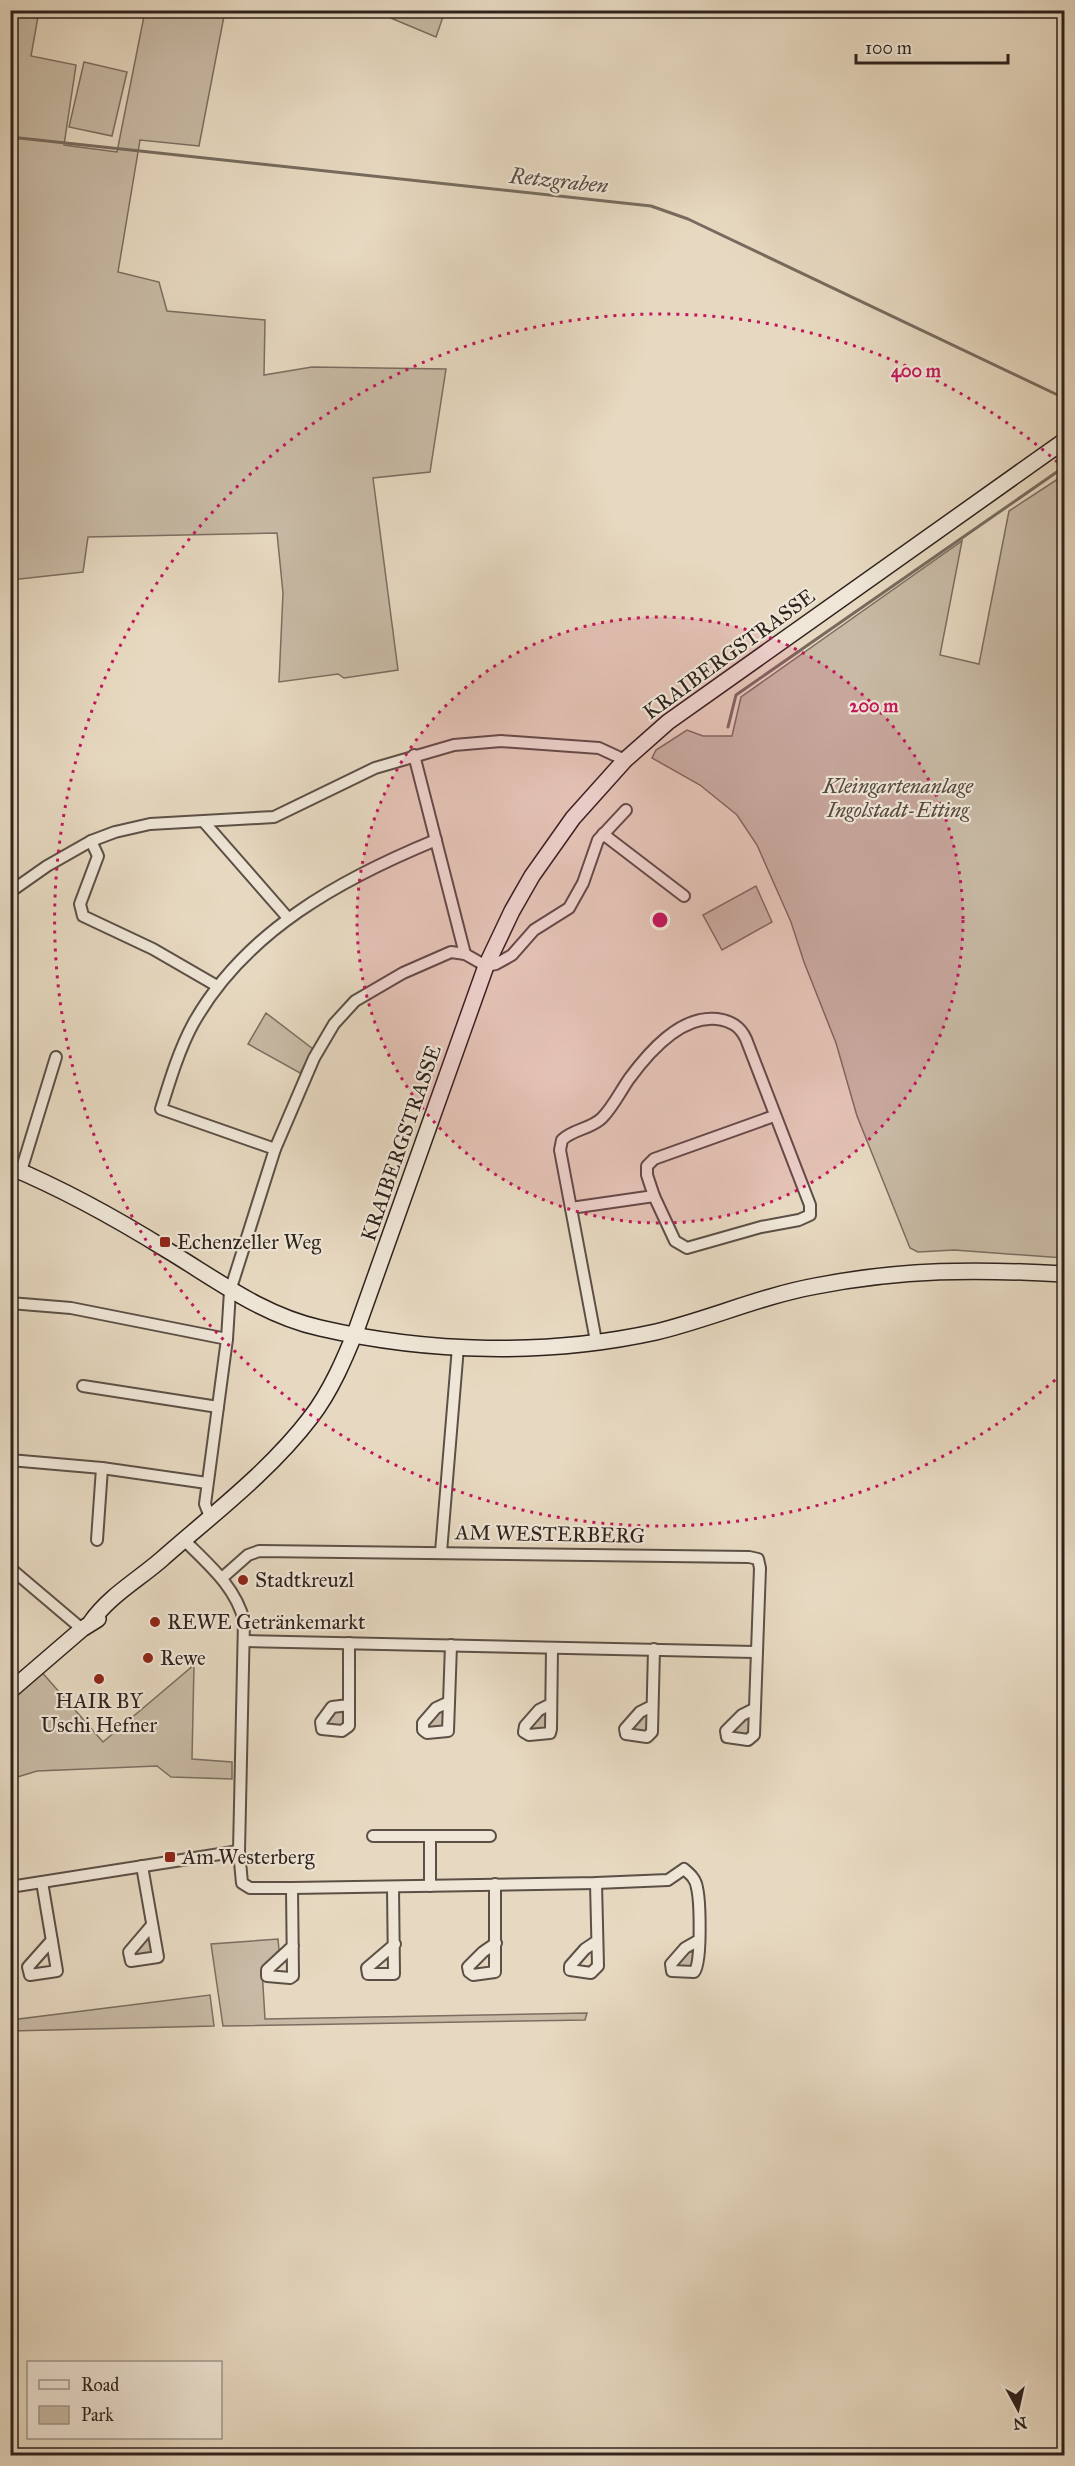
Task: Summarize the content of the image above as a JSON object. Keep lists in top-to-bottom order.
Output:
{
  "streets": {
    "street": ["KRAIBERGSTRASSE", "AM WESTERBERG"]
  },
  "water": ["Retzgraben"],
  "parks": ["Kleingartenanlage Ingolstadt-Etting"],
  "places": {
    "transit": ["Echenzeller Weg", "Am Westerberg"],
    "other": [
      "Stadtkreuzl",
      "REWE Getränkemarkt",
      "Rewe",
      "HAIR BY Uschi Hefner"
    ]
  },
  "legend": ["Road", "Park"],
  "scale_bar": "100 m",
  "north": "bottom",
  "rings": ["400 m", "200 m"]
}
